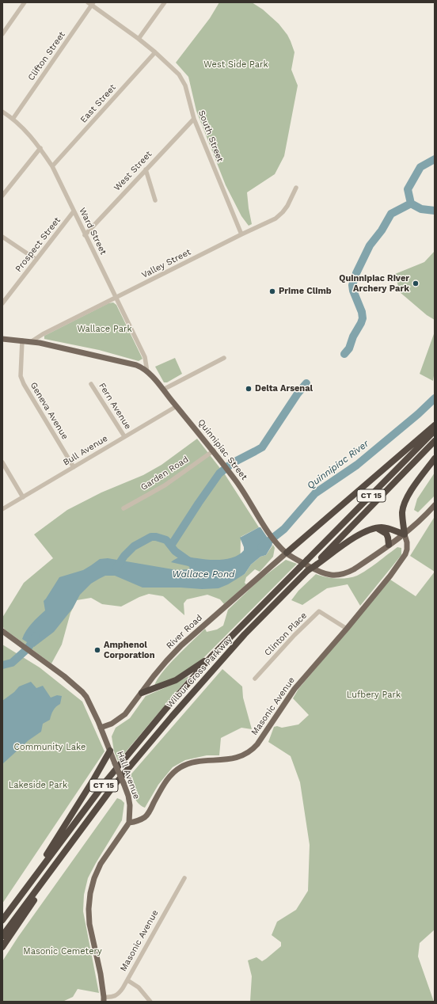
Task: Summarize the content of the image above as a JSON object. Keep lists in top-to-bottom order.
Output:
{
  "streets": {
    "highway": ["CT 15", "Wilbur Cross Parkway"],
    "main road": [
      "Quinnipiac Street",
      "River Road",
      "Masonic Avenue",
      "Hall Avenue"
    ],
    "street": [
      "Clifton Street",
      "East Street",
      "South Street",
      "West Street",
      "Ward Street",
      "Prospect Street",
      "Valley Street",
      "Fern Avenue",
      "Geneva Avenue",
      "Bull Avenue",
      "Garden Road",
      "Clinton Place"
    ]
  },
  "crossings": [
    ["Clifton Street", "South Street"],
    ["Clifton Street", "Ward Street"],
    ["East Street", "South Street"],
    ["East Street", "Ward Street"],
    ["South Street", "West Street"],
    ["South Street", "Valley Street"],
    ["West Street", "Ward Street"],
    ["Ward Street", "Prospect Street"],
    ["Ward Street", "Valley Street"],
    ["Ward Street", "Quinnipiac Street"],
    ["Valley Street", "Quinnipiac Street"],
    ["Fern Avenue", "Bull Avenue"],
    ["Geneva Avenue", "Quinnipiac Street"],
    ["Geneva Avenue", "Bull Avenue"],
    ["Quinnipiac Street", "Bull Avenue"],
    ["Quinnipiac Street", "Garden Road"],
    ["Quinnipiac Street", "River Road"],
    ["Quinnipiac Street", "Masonic Avenue"],
    ["River Road", "Hall Avenue"],
    ["Clinton Place", "Masonic Avenue"],
    ["Masonic Avenue", "Hall Avenue"]
  ],
  "water": ["Quinnipiac River", "Wallace Pond"],
  "parks": [
    "West Side Park",
    "Wallace Park",
    "Lufbery Park",
    "Community Lake",
    "Lakeside Park",
    "Masonic Cemetery"
  ],
  "places": [
    "Quinnipiac River Archery Park",
    "Prime Climb",
    "Delta Arsenal",
    "Amphenol Corporation"
  ]
}
